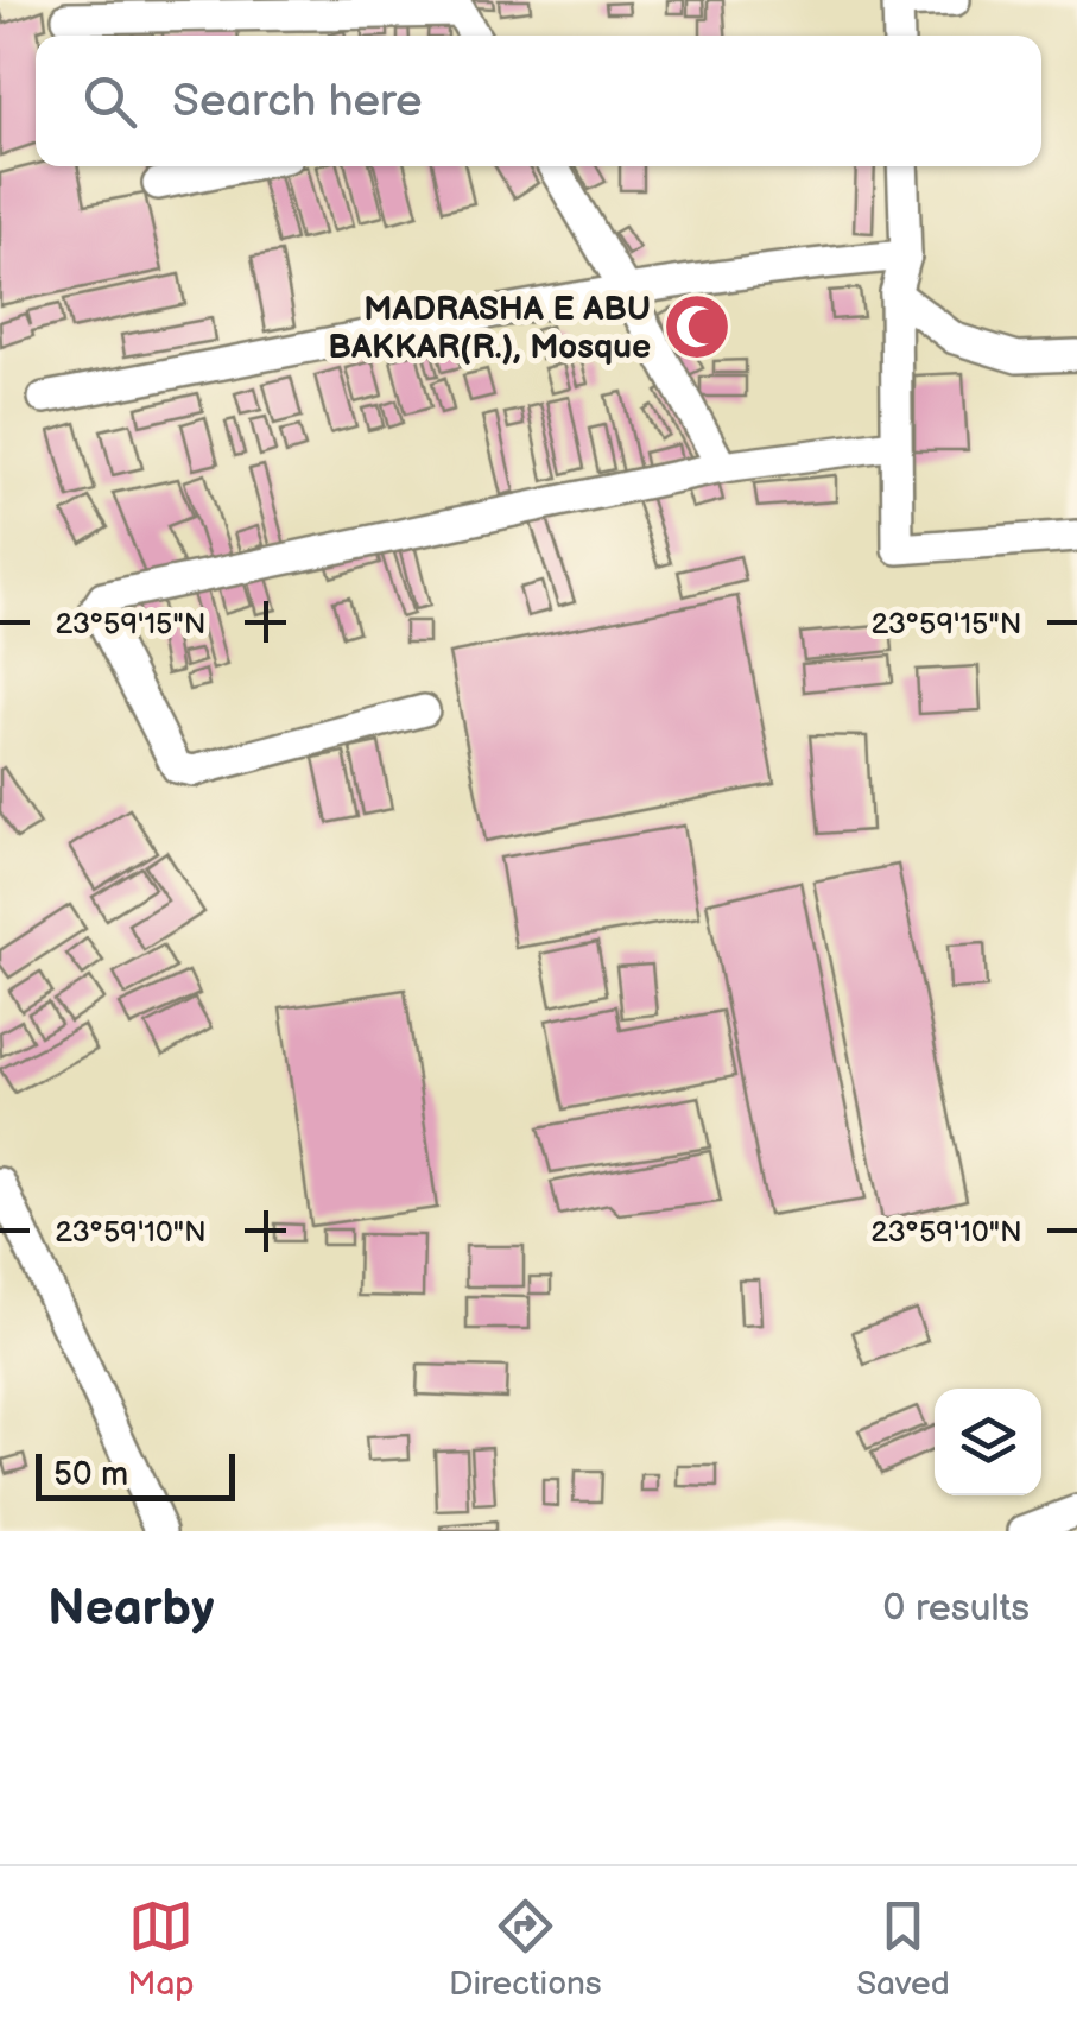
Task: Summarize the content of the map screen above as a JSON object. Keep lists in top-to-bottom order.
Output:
{
  "places": {
    "mosque": ["MADRASHA E ABU BAKKAR(R.), Mosque"]
  },
  "scale_bar": "50 m",
  "page": {
    "search": "Search here",
    "scale": "50 m",
    "heading": ["Nearby", "0 results"],
    "nav": ["Map", "Directions", "Saved"]
  },
  "coordinates": ["23°59'15\"N", "23°59'10\"N"]
}
